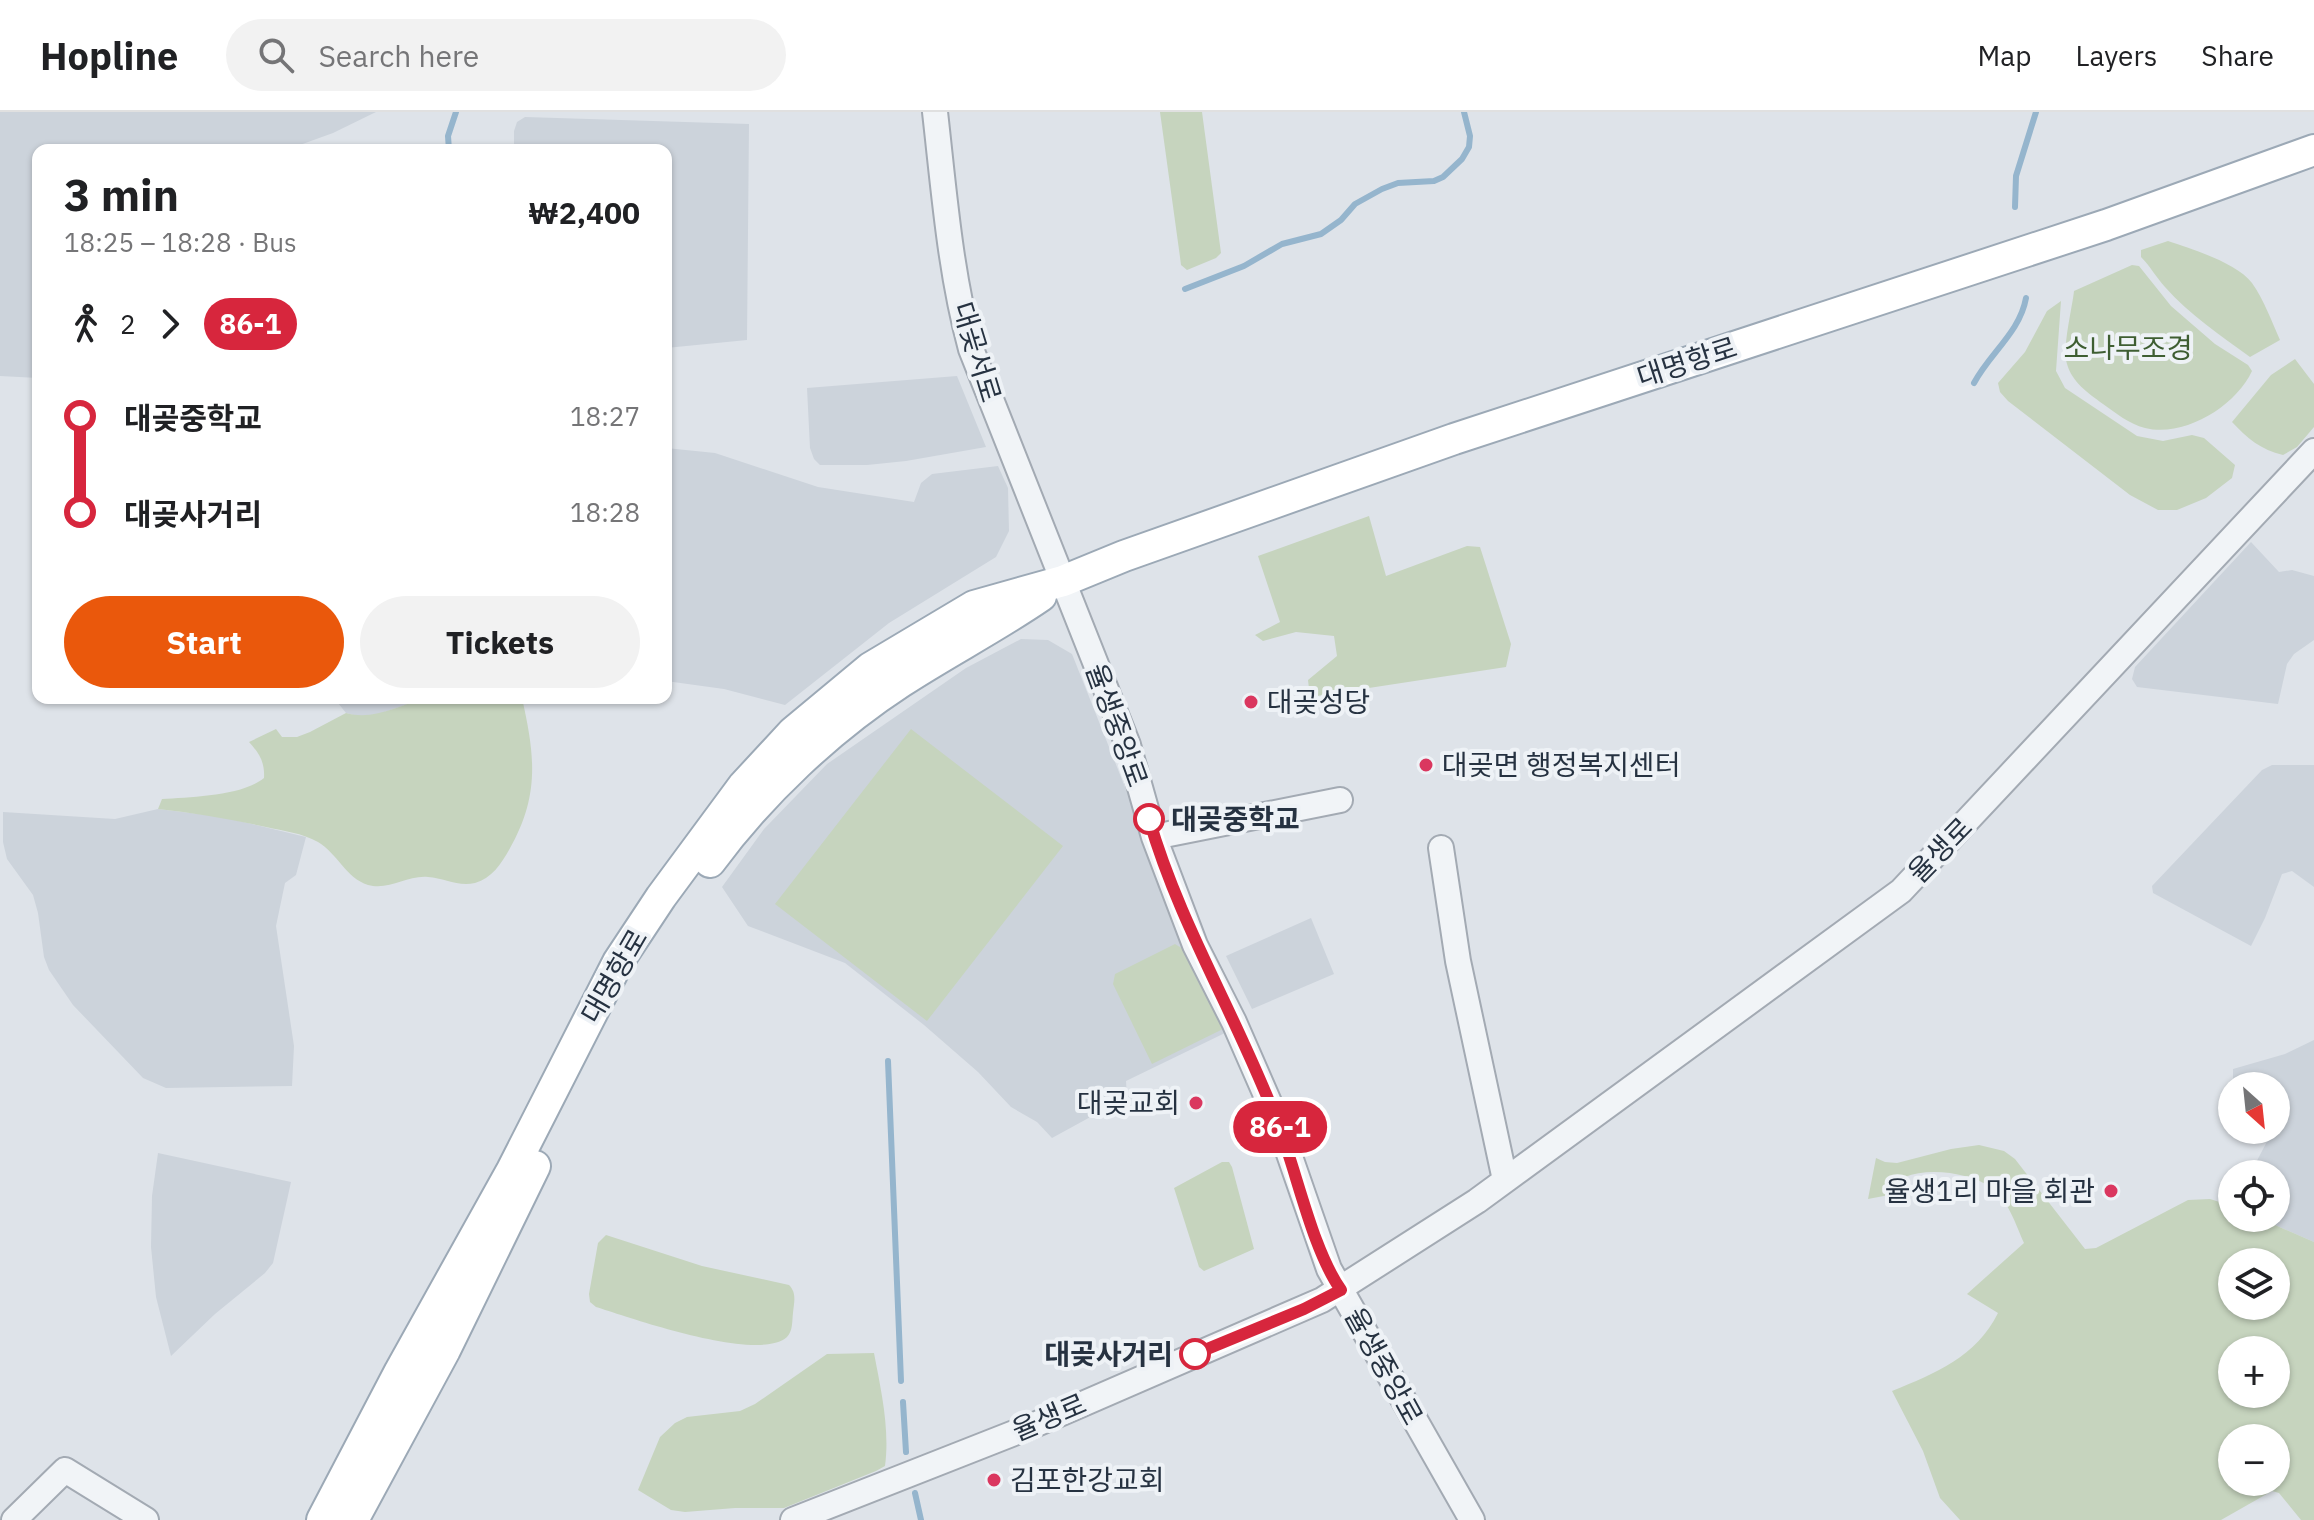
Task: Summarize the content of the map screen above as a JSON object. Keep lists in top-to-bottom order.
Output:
{
  "streets": {
    "main road": ["대명항로"],
    "street": ["대곶서로", "율생중앙로", "율생로"]
  },
  "crossings": [
    ["대곶서로", "대명항로"],
    ["대곶서로", "율생중앙로"],
    ["대명항로", "율생중앙로"],
    ["율생중앙로", "율생로"]
  ],
  "parks": ["소나무조경"],
  "places": [
    "대곶성당",
    "대곶면 행정복지센터",
    "대곶중학교",
    "대곶교회",
    "율생1리 마을 회관",
    "대곶사거리",
    "김포한강교회"
  ],
  "lines": ["bus line 86-1"],
  "north": "bottom right",
  "page": {
    "header": "Hopline",
    "search": "Search here",
    "nav": ["Map", "Layers", "Share"],
    "on_map": "86-1",
    "heading": ["3 min", "18:25 – 18:28 · Bus", "₩2,400"],
    "legs": ["2", "86-1"],
    "list": [
      {
        "name": "대곶중학교",
        "value": "18:27"
      },
      {
        "name": "대곶사거리",
        "value": "18:28"
      }
    ],
    "buttons": ["Start", "Tickets"],
    "map_buttons": ["+", "−"]
  }
}
